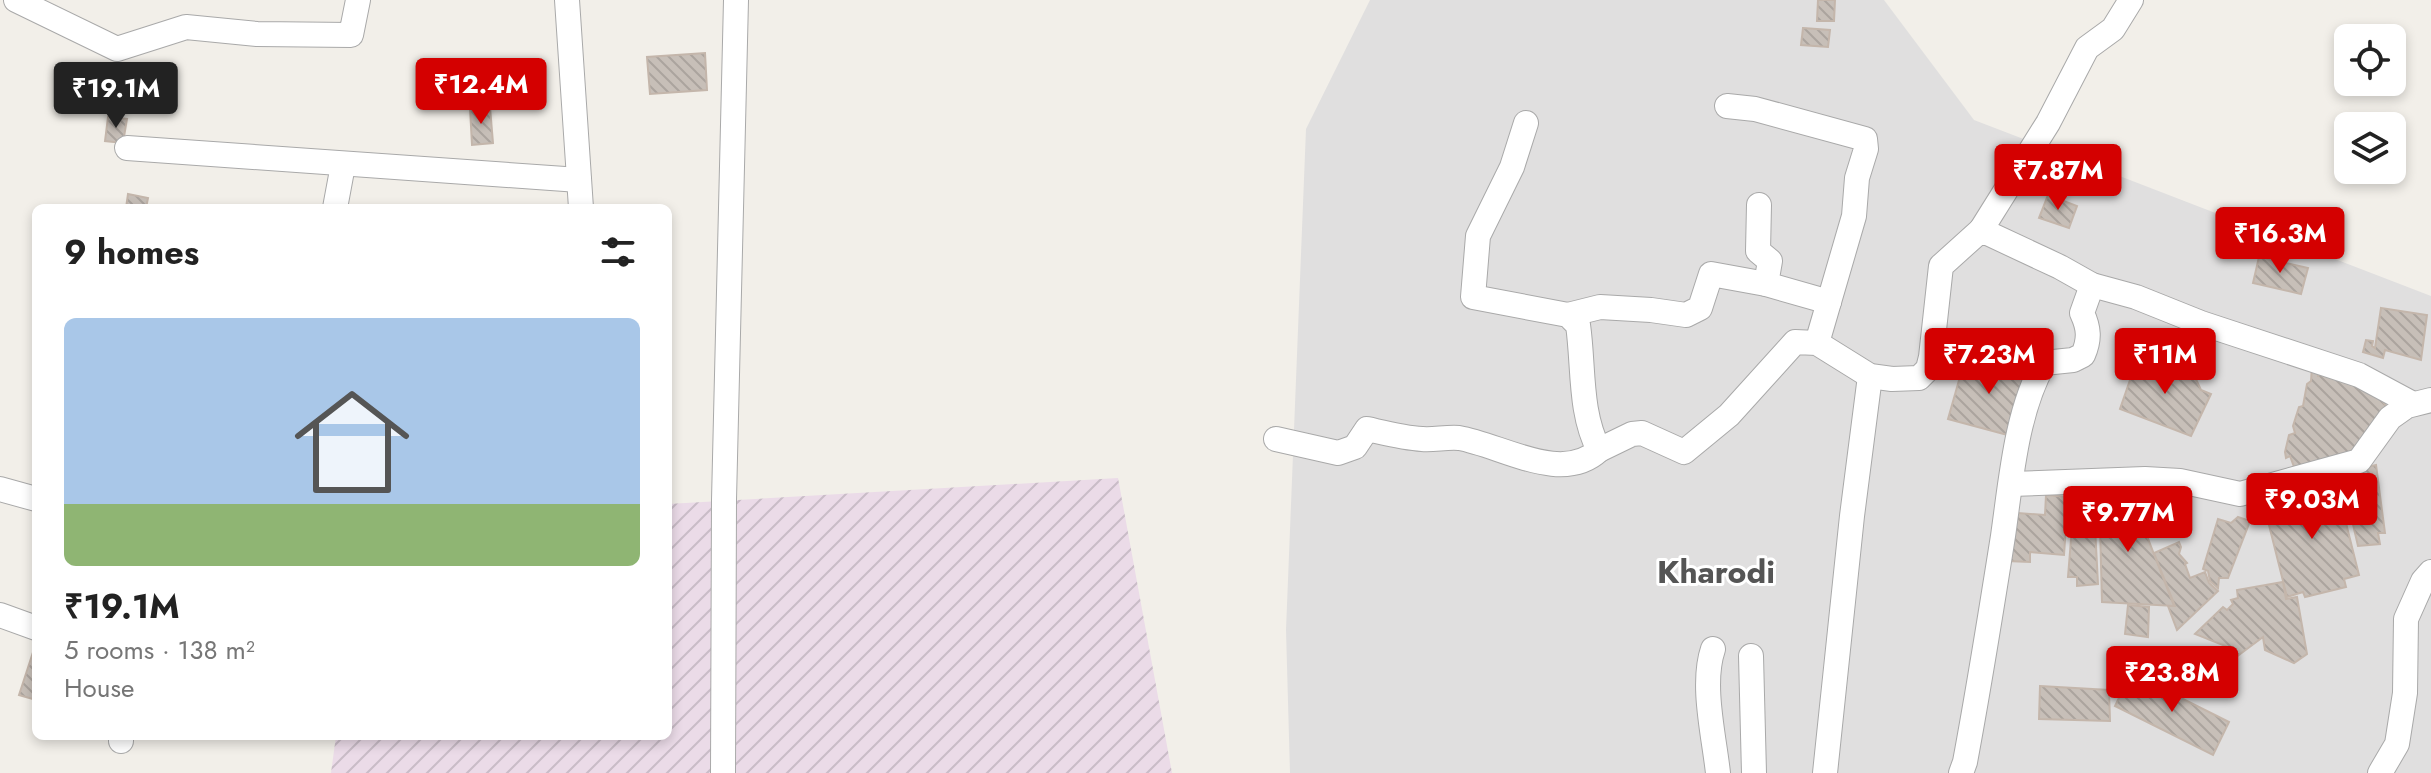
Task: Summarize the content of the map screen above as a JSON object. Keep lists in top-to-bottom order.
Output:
{
  "districts": ["Kharodi"],
  "page": {
    "price": [
      "₹12.4M",
      "₹19.1M",
      "₹7.87M",
      "₹16.3M",
      "₹7.23M",
      "₹11M",
      "₹9.03M",
      "₹9.77M",
      "₹23.8M"
    ],
    "heading": "9 homes",
    "list": [
      {
        "name": "₹19.1M",
        "note": "5 rooms · 138 m² · House"
      }
    ]
  }
}
